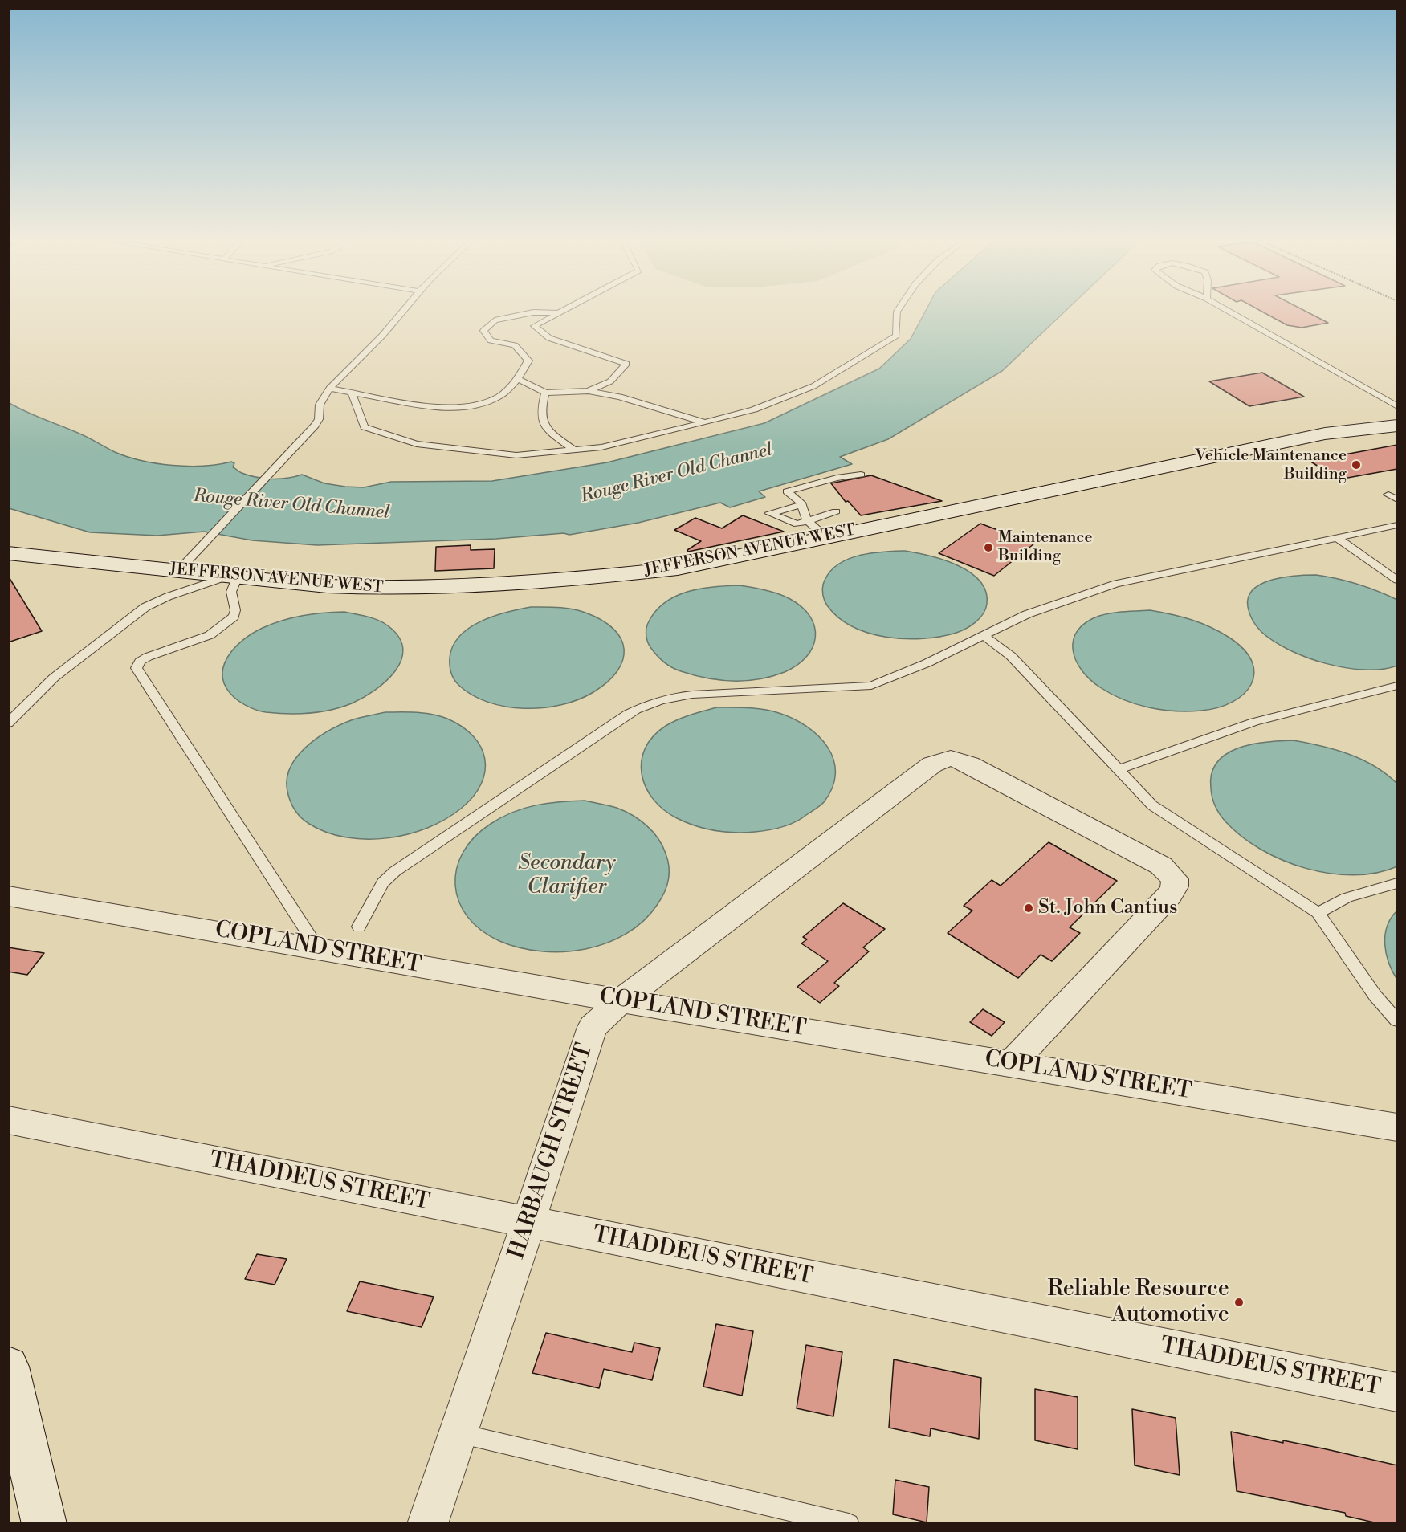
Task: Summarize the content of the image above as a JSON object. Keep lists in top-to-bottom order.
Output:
{
  "streets": {
    "main road": ["JEFFERSON AVENUE WEST"],
    "street": ["COPLAND STREET", "HARBAUGH STREET", "THADDEUS STREET"]
  },
  "crossings": [
    ["COPLAND STREET", "HARBAUGH STREET"],
    ["HARBAUGH STREET", "THADDEUS STREET"]
  ],
  "water": ["Rouge River Old Channel", "Secondary Clarifier"],
  "places": [
    "Vehicle Maintenance Building",
    "Maintenance Building",
    "St. John Cantius",
    "Reliable Resource Automotive"
  ]
}
